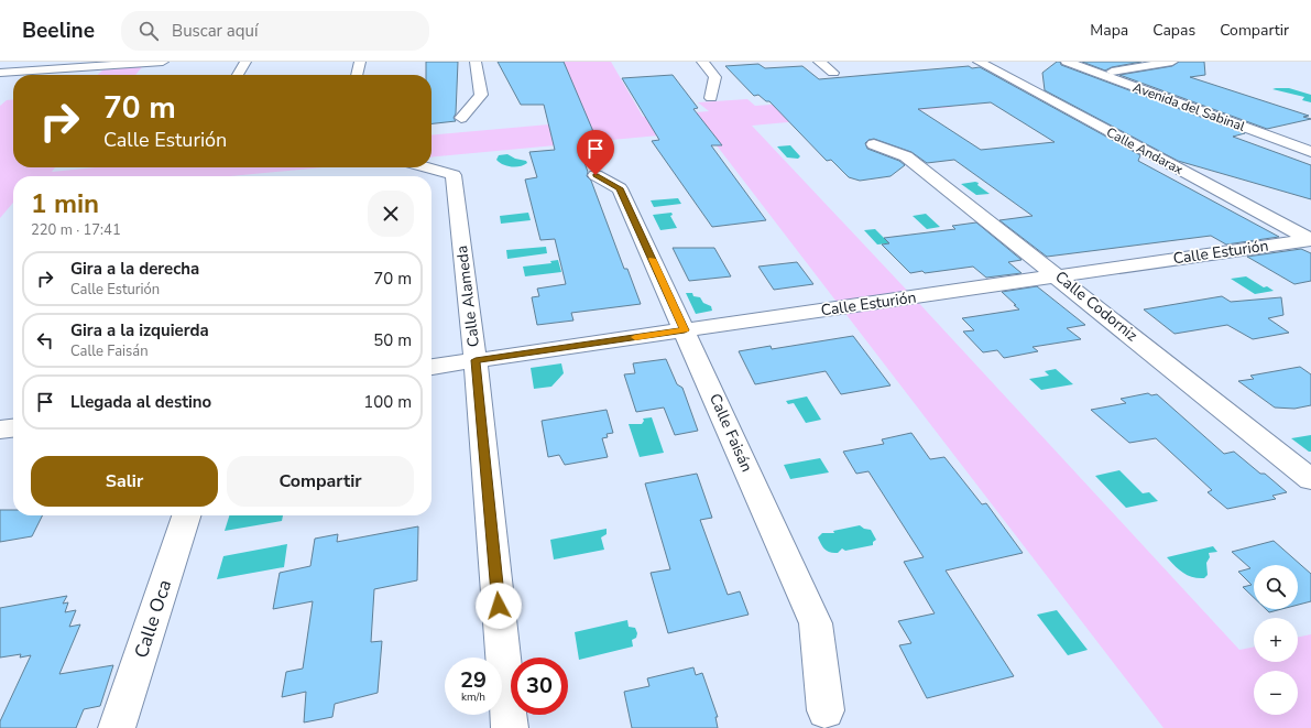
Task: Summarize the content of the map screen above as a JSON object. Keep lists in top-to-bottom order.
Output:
{
  "streets": {
    "street": [
      "Avenida del Sabinal",
      "Calle Andarax",
      "Calle Esturión",
      "Calle Alameda",
      "Calle Codorniz",
      "Calle Faisán",
      "Calle Oca"
    ]
  },
  "crossings": [
    ["Calle Andarax", "Calle Esturión"],
    ["Calle Esturión", "Calle Alameda"],
    ["Calle Esturión", "Calle Codorniz"],
    ["Calle Esturión", "Calle Faisán"]
  ],
  "page": {
    "header": "Beeline",
    "search": "Buscar aquí",
    "nav": ["Mapa", "Capas", "Compartir"],
    "turn": ["70 m", "Calle Esturión"],
    "heading": ["1 min", "220 m · 17:41"],
    "list": [
      {
        "name": "Gira a la derecha",
        "note": "Calle Esturión",
        "value": "70 m"
      },
      {
        "name": "Gira a la izquierda",
        "note": "Calle Faisán",
        "value": "50 m"
      },
      {
        "name": "Llegada al destino",
        "value": "100 m"
      }
    ],
    "buttons": ["Salir", "Compartir"],
    "map_buttons": ["+", "−"],
    "speed": "29 km/h",
    "limit": "30"
  }
}
